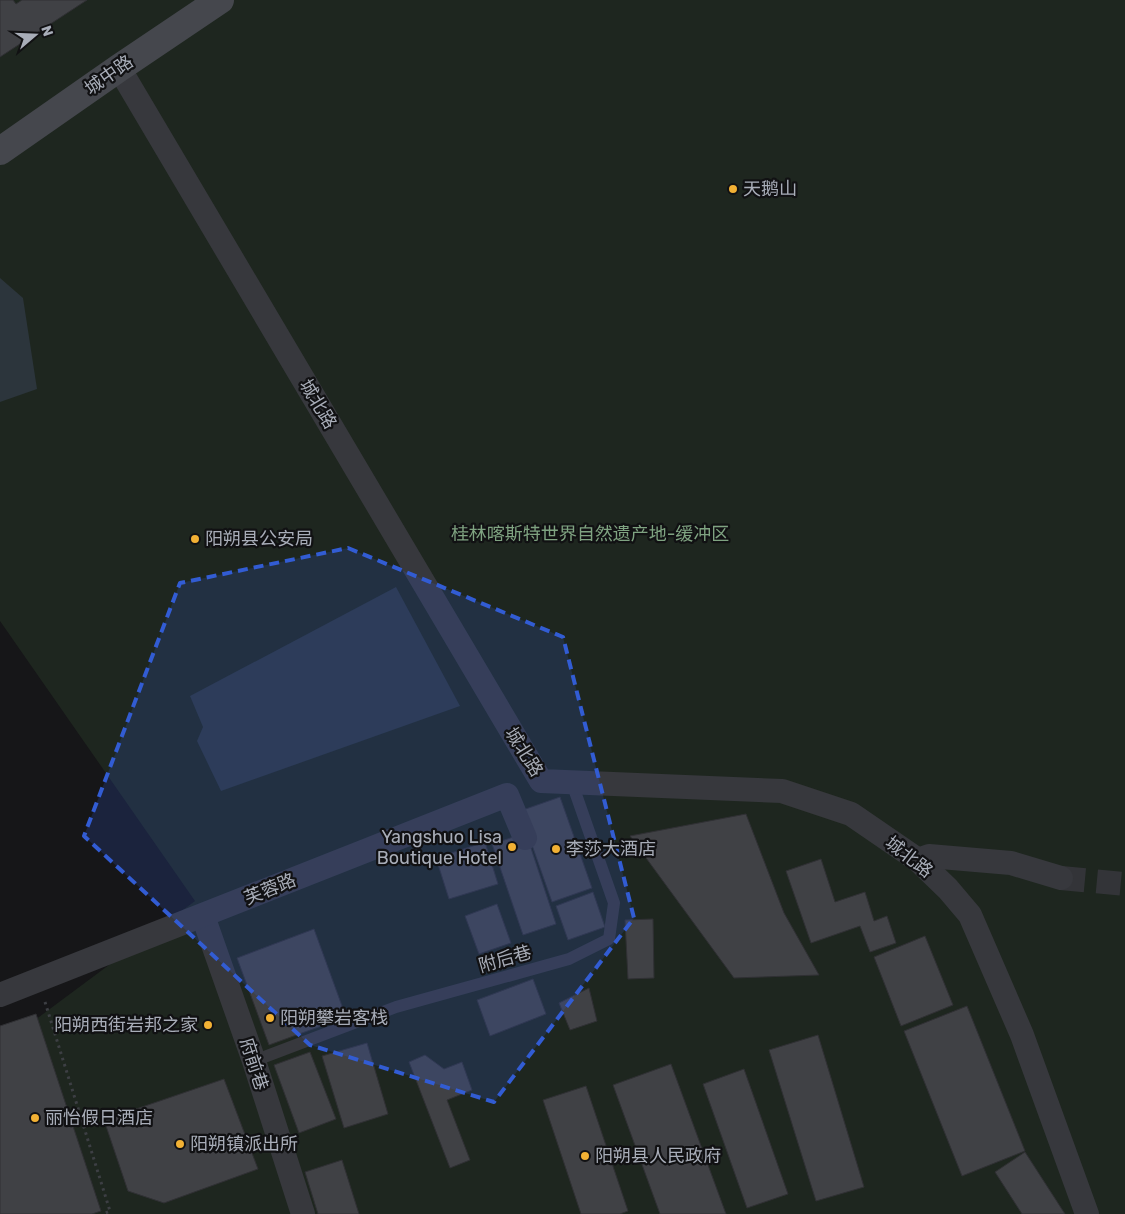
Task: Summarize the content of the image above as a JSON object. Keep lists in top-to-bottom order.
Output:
{
  "streets": {
    "street": [
      "城中路",
      "城北路",
      "芙蓉路",
      "府前巷"
    ],
    "lane": ["附后巷"]
  },
  "crossings": [
    ["城中路", "城北路"],
    ["城北路", "芙蓉路"],
    ["城北路", "附后巷"],
    ["芙蓉路", "府前巷"],
    ["附后巷", "府前巷"]
  ],
  "parks": ["桂林喀斯特世界自然遗产地-缓冲区"],
  "places": [
    "天鹅山",
    "阳朔县公安局",
    "Yangshuo Lisa Boutique Hotel",
    "李莎大酒店",
    "阳朔攀岩客栈",
    "阳朔西街岩邦之家",
    "丽怡假日酒店",
    "阳朔镇派出所",
    "阳朔县人民政府"
  ],
  "north": "right"
}
